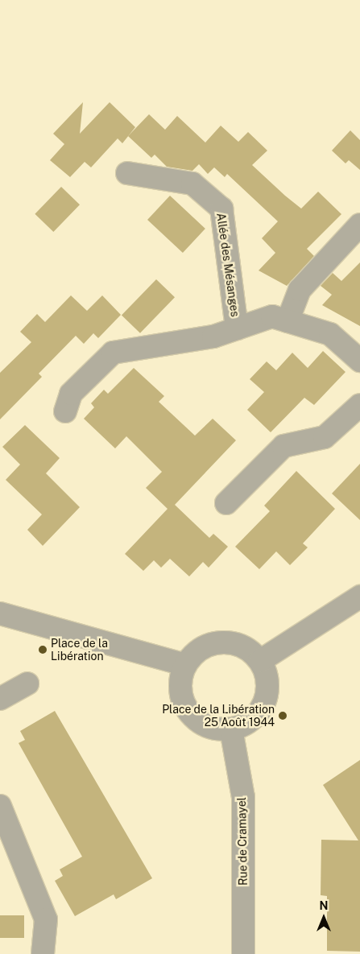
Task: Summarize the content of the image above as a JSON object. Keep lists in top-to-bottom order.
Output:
{
  "streets": {
    "street": ["Allée des Mésanges", "Rue de Cramayel"]
  },
  "places": ["Place de la Libération", "Place de la Libération 25 Août 1944"],
  "north": "top"
}
